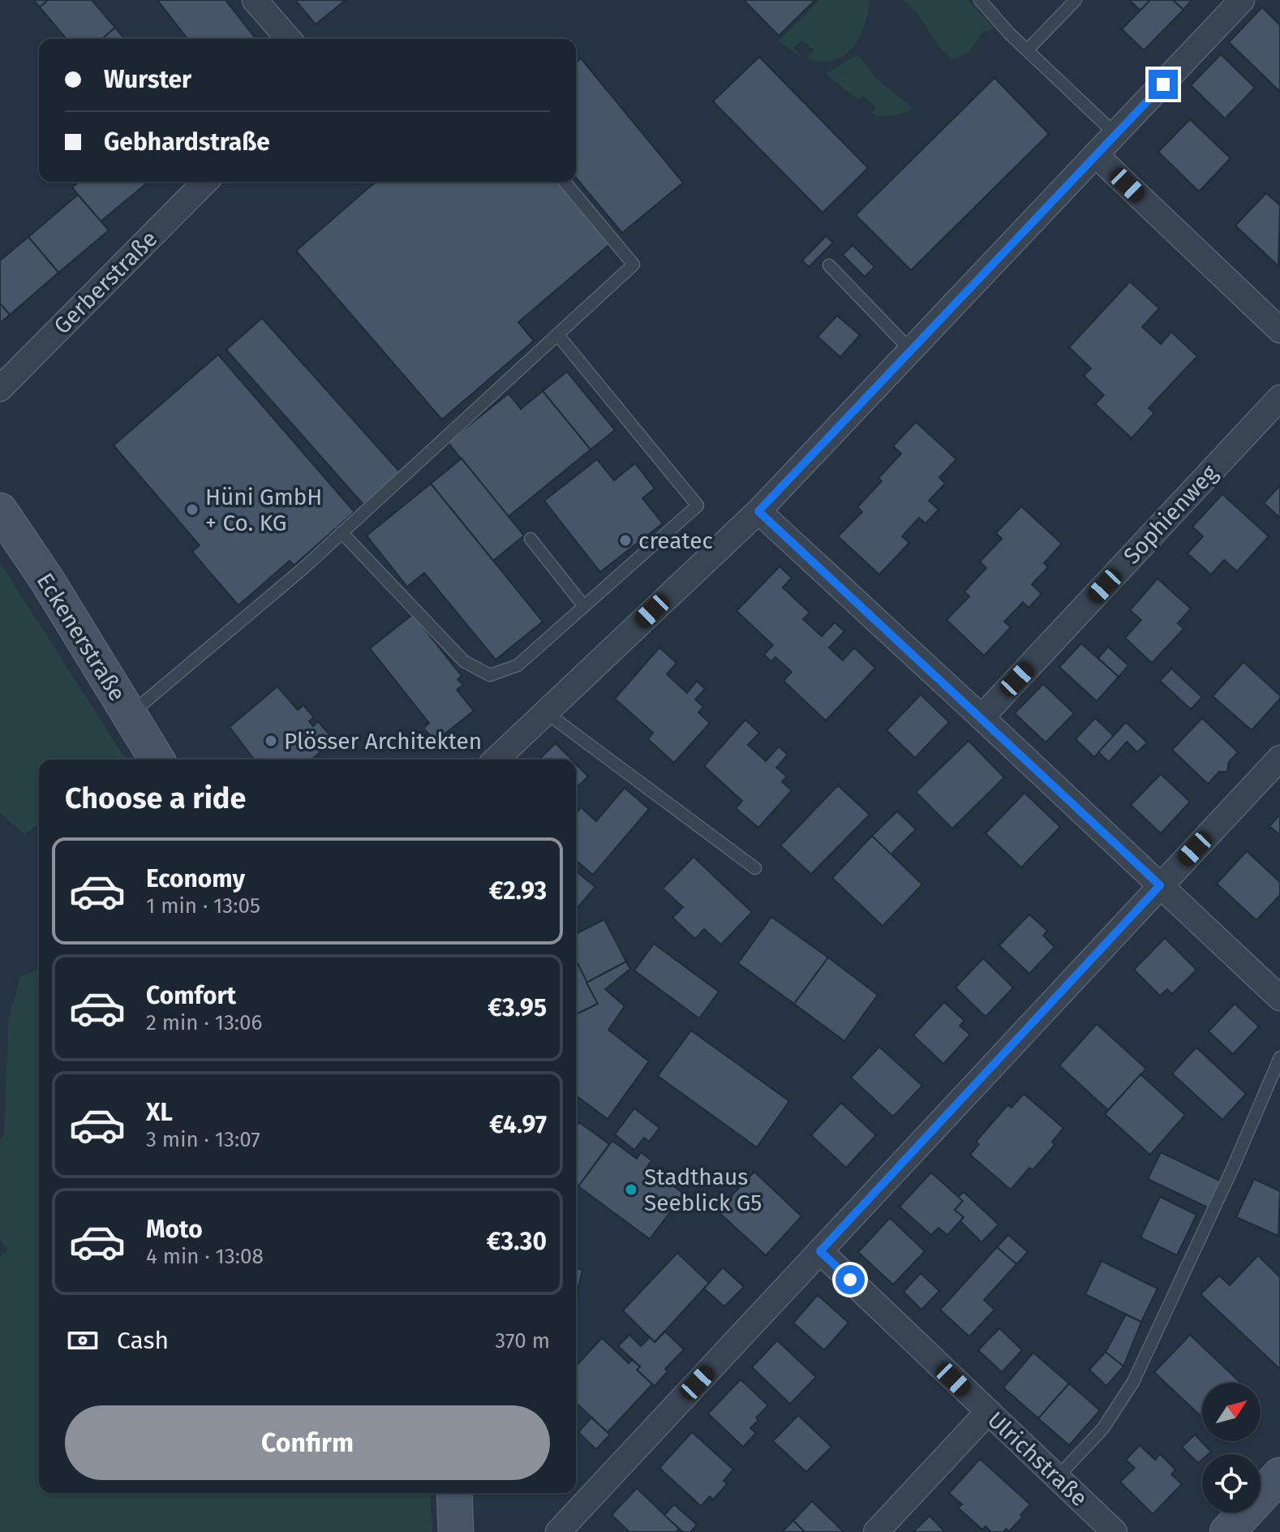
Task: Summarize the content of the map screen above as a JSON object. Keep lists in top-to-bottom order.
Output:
{
  "streets": {
    "main road": ["Eckenerstraße"],
    "street": ["Gerberstraße", "Sophienweg", "Ulrichstraße"]
  },
  "places": [
    "Hüni GmbH + Co. KG",
    "createc",
    "Plösser Architekten",
    "Stadthaus Seeblick G5"
  ],
  "north": "top right",
  "page": {
    "banner": ["Wurster", "Gebhardstraße"],
    "heading": "Choose a ride",
    "list": [
      {
        "name": "Economy",
        "note": "1 min · 13:05",
        "value": "€2.93"
      },
      {
        "name": "Comfort",
        "note": "2 min · 13:06",
        "value": "€3.95"
      },
      {
        "name": "XL",
        "note": "3 min · 13:07",
        "value": "€4.97"
      },
      {
        "name": "Moto",
        "note": "4 min · 13:08",
        "value": "€3.30"
      }
    ],
    "pay": ["Cash", "370 m"],
    "buttons": "Confirm"
  }
}
